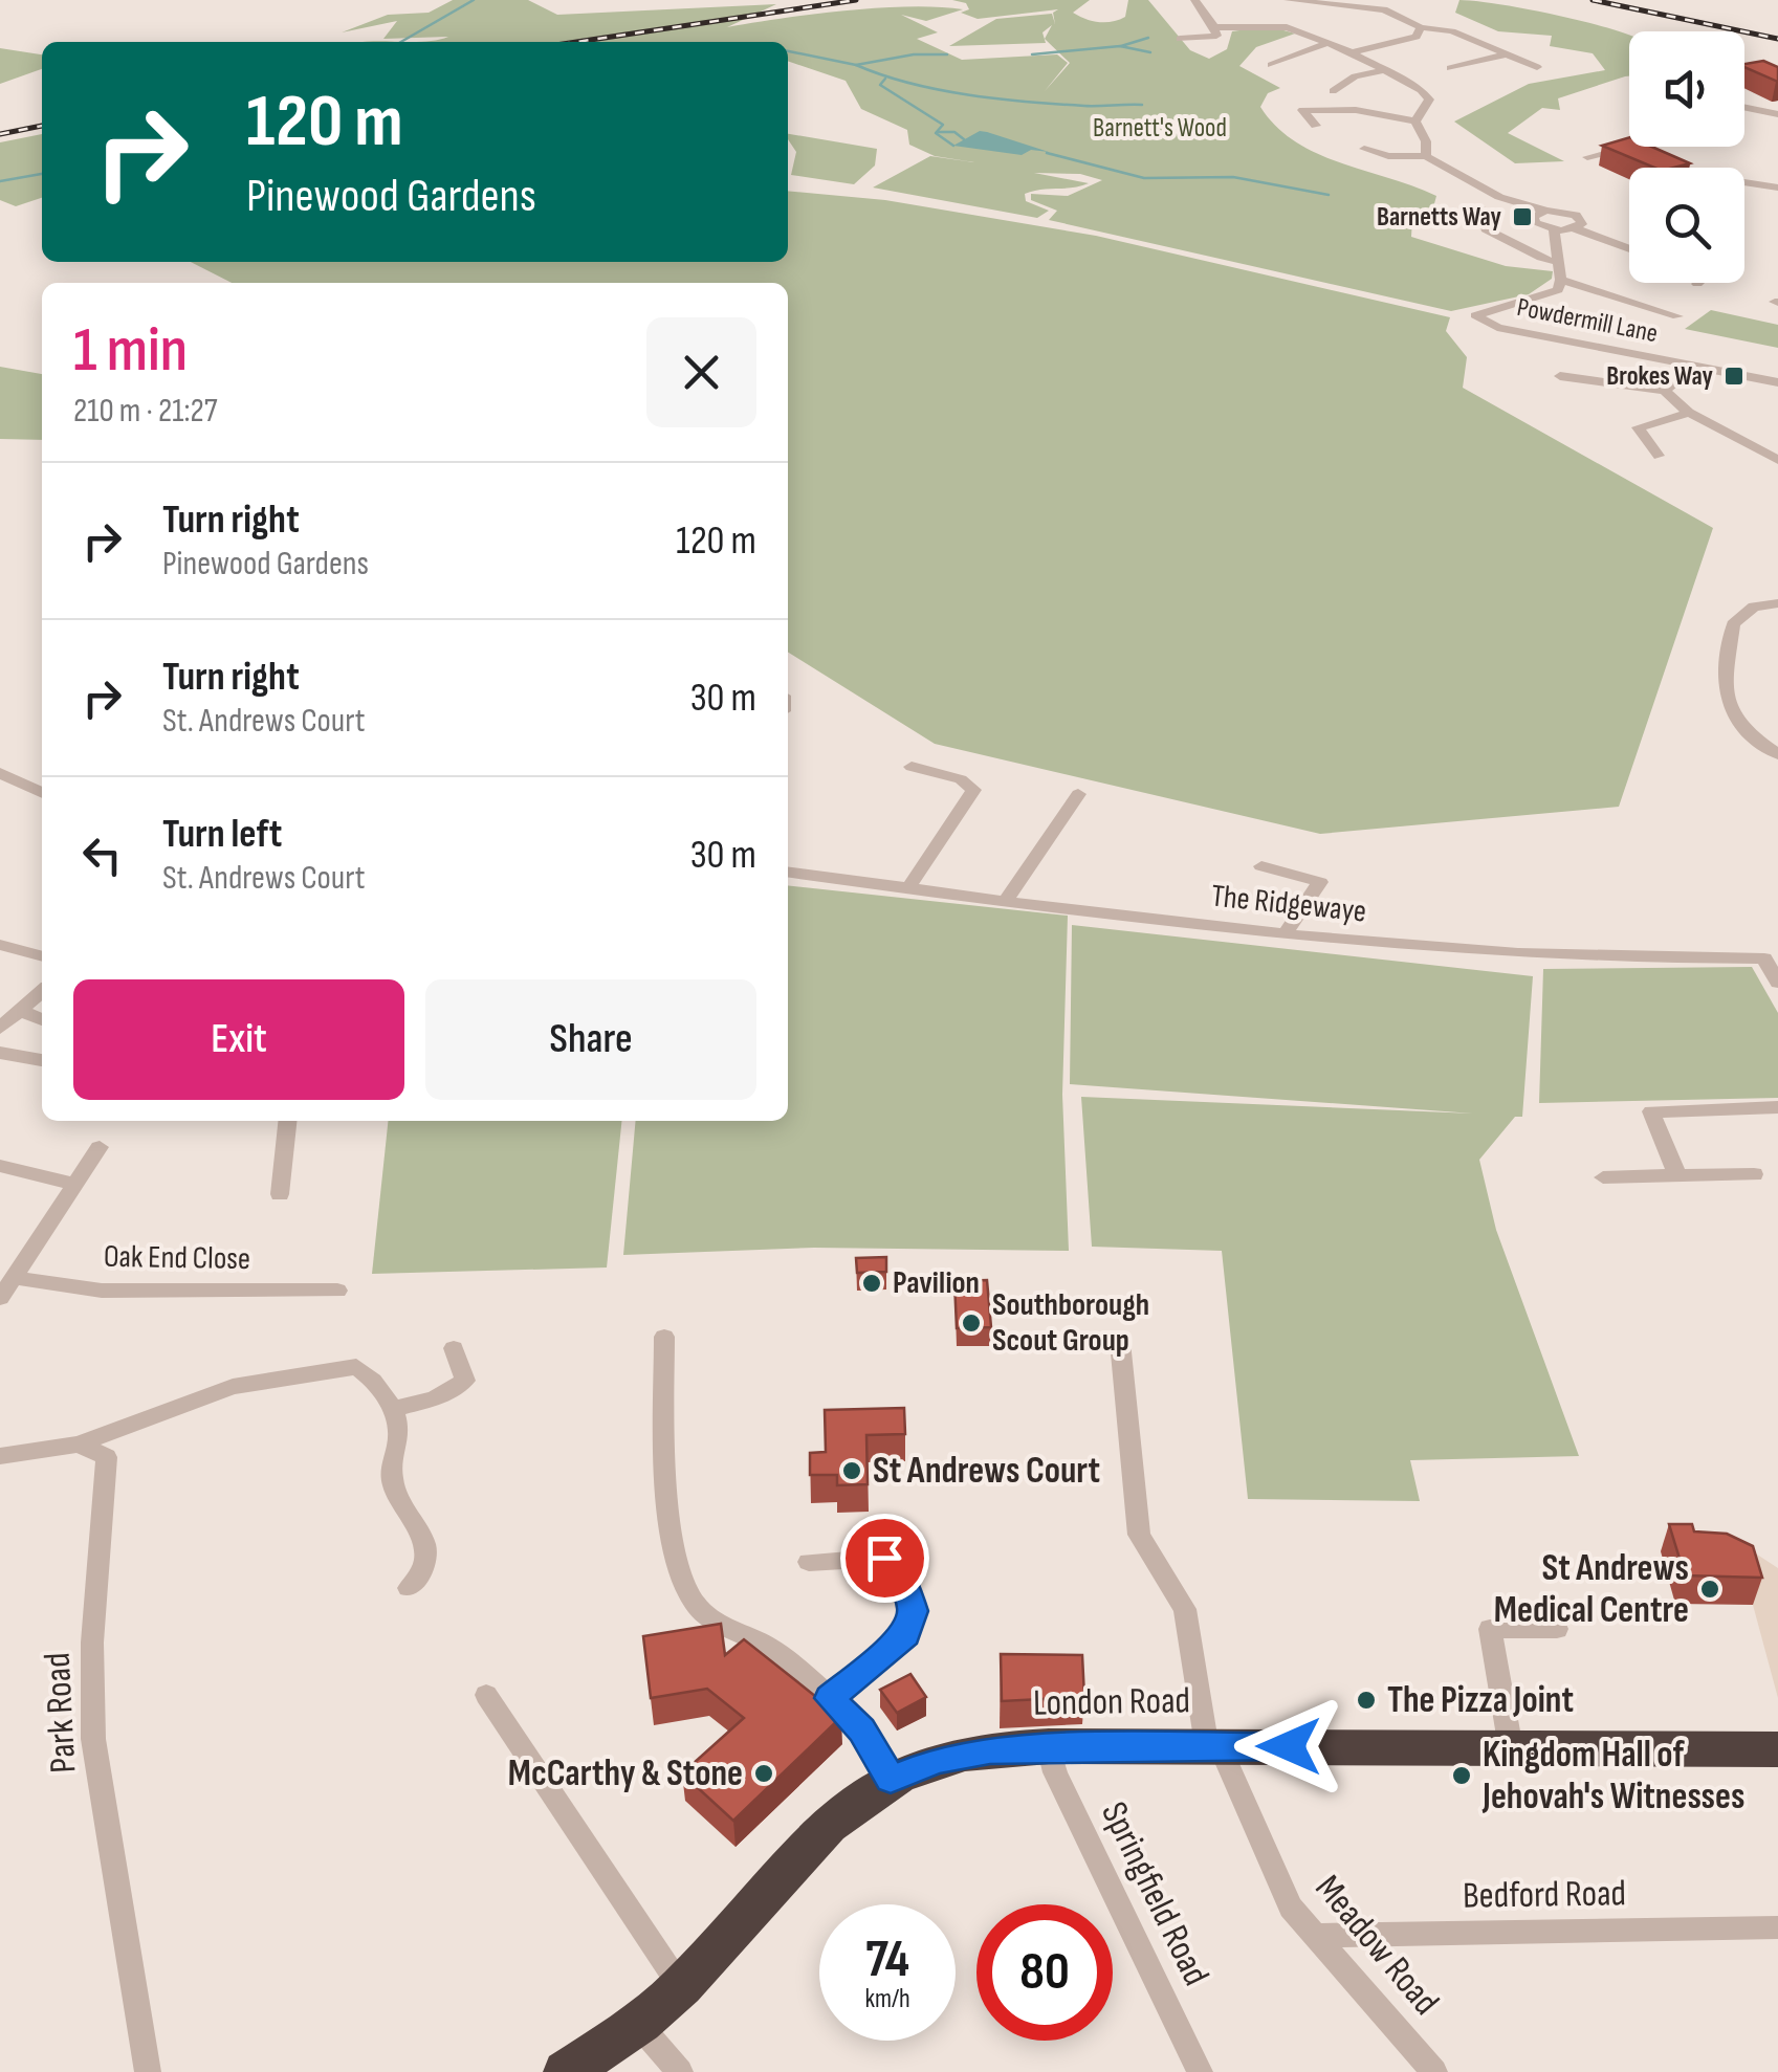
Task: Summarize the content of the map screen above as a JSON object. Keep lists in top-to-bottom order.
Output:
{
  "streets": {
    "highway": ["London Road"],
    "street": [
      "Powdermill Lane",
      "The Ridgewaye",
      "Oak End Close",
      "Park Road",
      "Springfield Road",
      "Bedford Road",
      "Meadow Road"
    ]
  },
  "crossings": [
    ["London Road", "Springfield Road"],
    ["London Road", "Meadow Road"],
    ["Bedford Road", "Meadow Road"]
  ],
  "parks": ["Barnett's Wood"],
  "places": {
    "transit": ["Barnetts Way", "Brokes Way"],
    "other": [
      "Pavilion",
      "Southborough Scout Group",
      "St Andrews Court",
      "St Andrews Medical Centre",
      "The Pizza Joint",
      "McCarthy & Stone",
      "Kingdom Hall of Jehovah's Witnesses"
    ]
  },
  "page": {
    "turn": ["120 m", "Pinewood Gardens"],
    "heading": ["1 min", "210 m · 21:27"],
    "list": [
      {
        "name": "Turn right",
        "note": "Pinewood Gardens",
        "value": "120 m"
      },
      {
        "name": "Turn right",
        "note": "St. Andrews Court",
        "value": "30 m"
      },
      {
        "name": "Turn left",
        "note": "St. Andrews Court",
        "value": "30 m"
      }
    ],
    "buttons": ["Exit", "Share"],
    "speed": "74 km/h",
    "limit": "80"
  }
}
